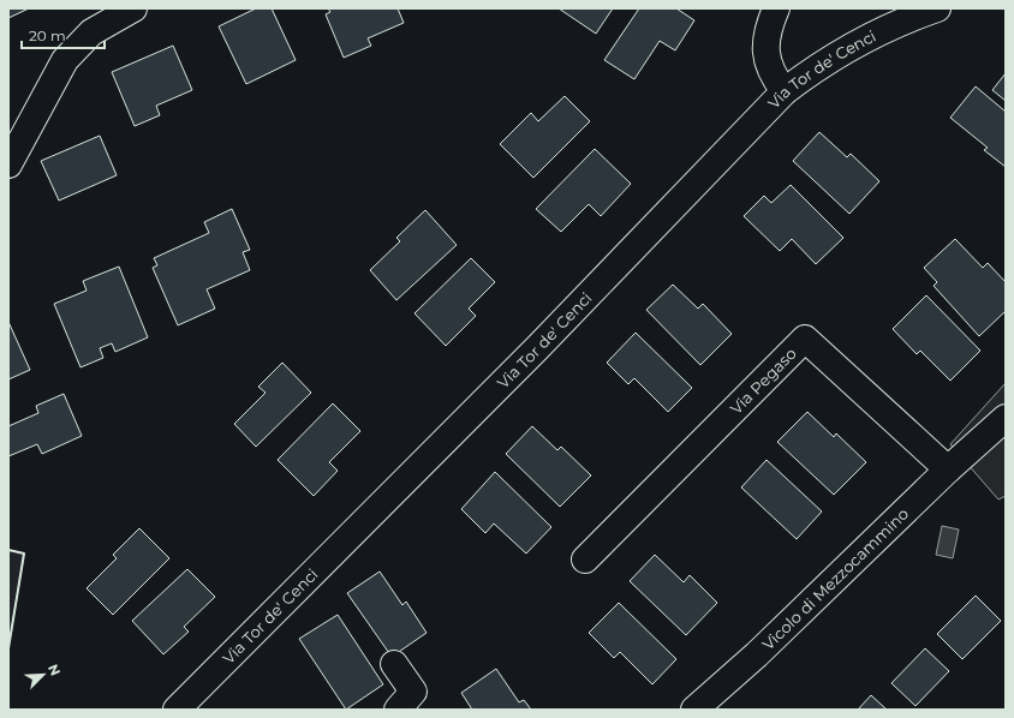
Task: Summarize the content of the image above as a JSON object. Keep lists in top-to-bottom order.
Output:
{
  "streets": {
    "street": ["Via Tor de' Cenci", "Via Pegaso", "Vicolo di Mezzocammino"]
  },
  "crossings": [
    ["Via Pegaso", "Vicolo di Mezzocammino"]
  ],
  "scale_bar": "20 m",
  "north": "top right"
}
